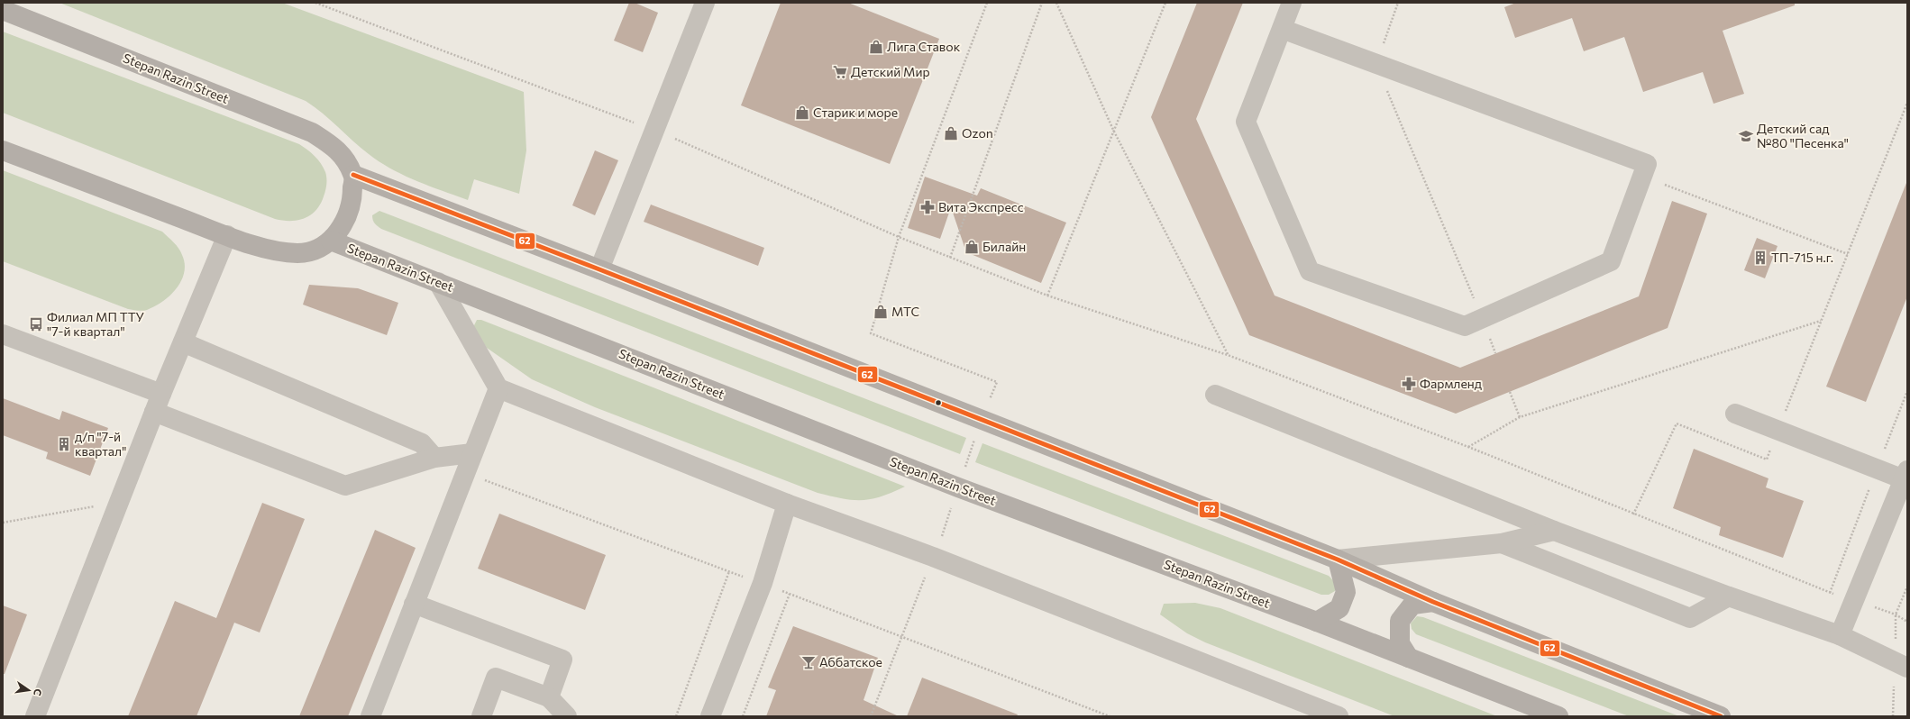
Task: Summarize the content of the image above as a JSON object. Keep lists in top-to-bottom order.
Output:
{
  "streets": {
    "main road": ["Stepan Razin Street"]
  },
  "places": {
    "shop": [
      "Лига Ставок",
      "Старик и море",
      "Ozon",
      "Билайн",
      "МТС"
    ],
    "supermarket": ["Детский Мир"],
    "school or university": ["Детский сад №80 \"Песенка\""],
    "pharmacy": ["Вита Экспресс", "Фармленд"],
    "building": ["ТП-715 н.г.", "д/п \"7-й квартал\""],
    "bus stop": ["Филиал МП ТТУ \"7-й квартал\""],
    "bar": ["Аббатское"]
  },
  "lines": ["transit line 62"],
  "north": "right"
}
